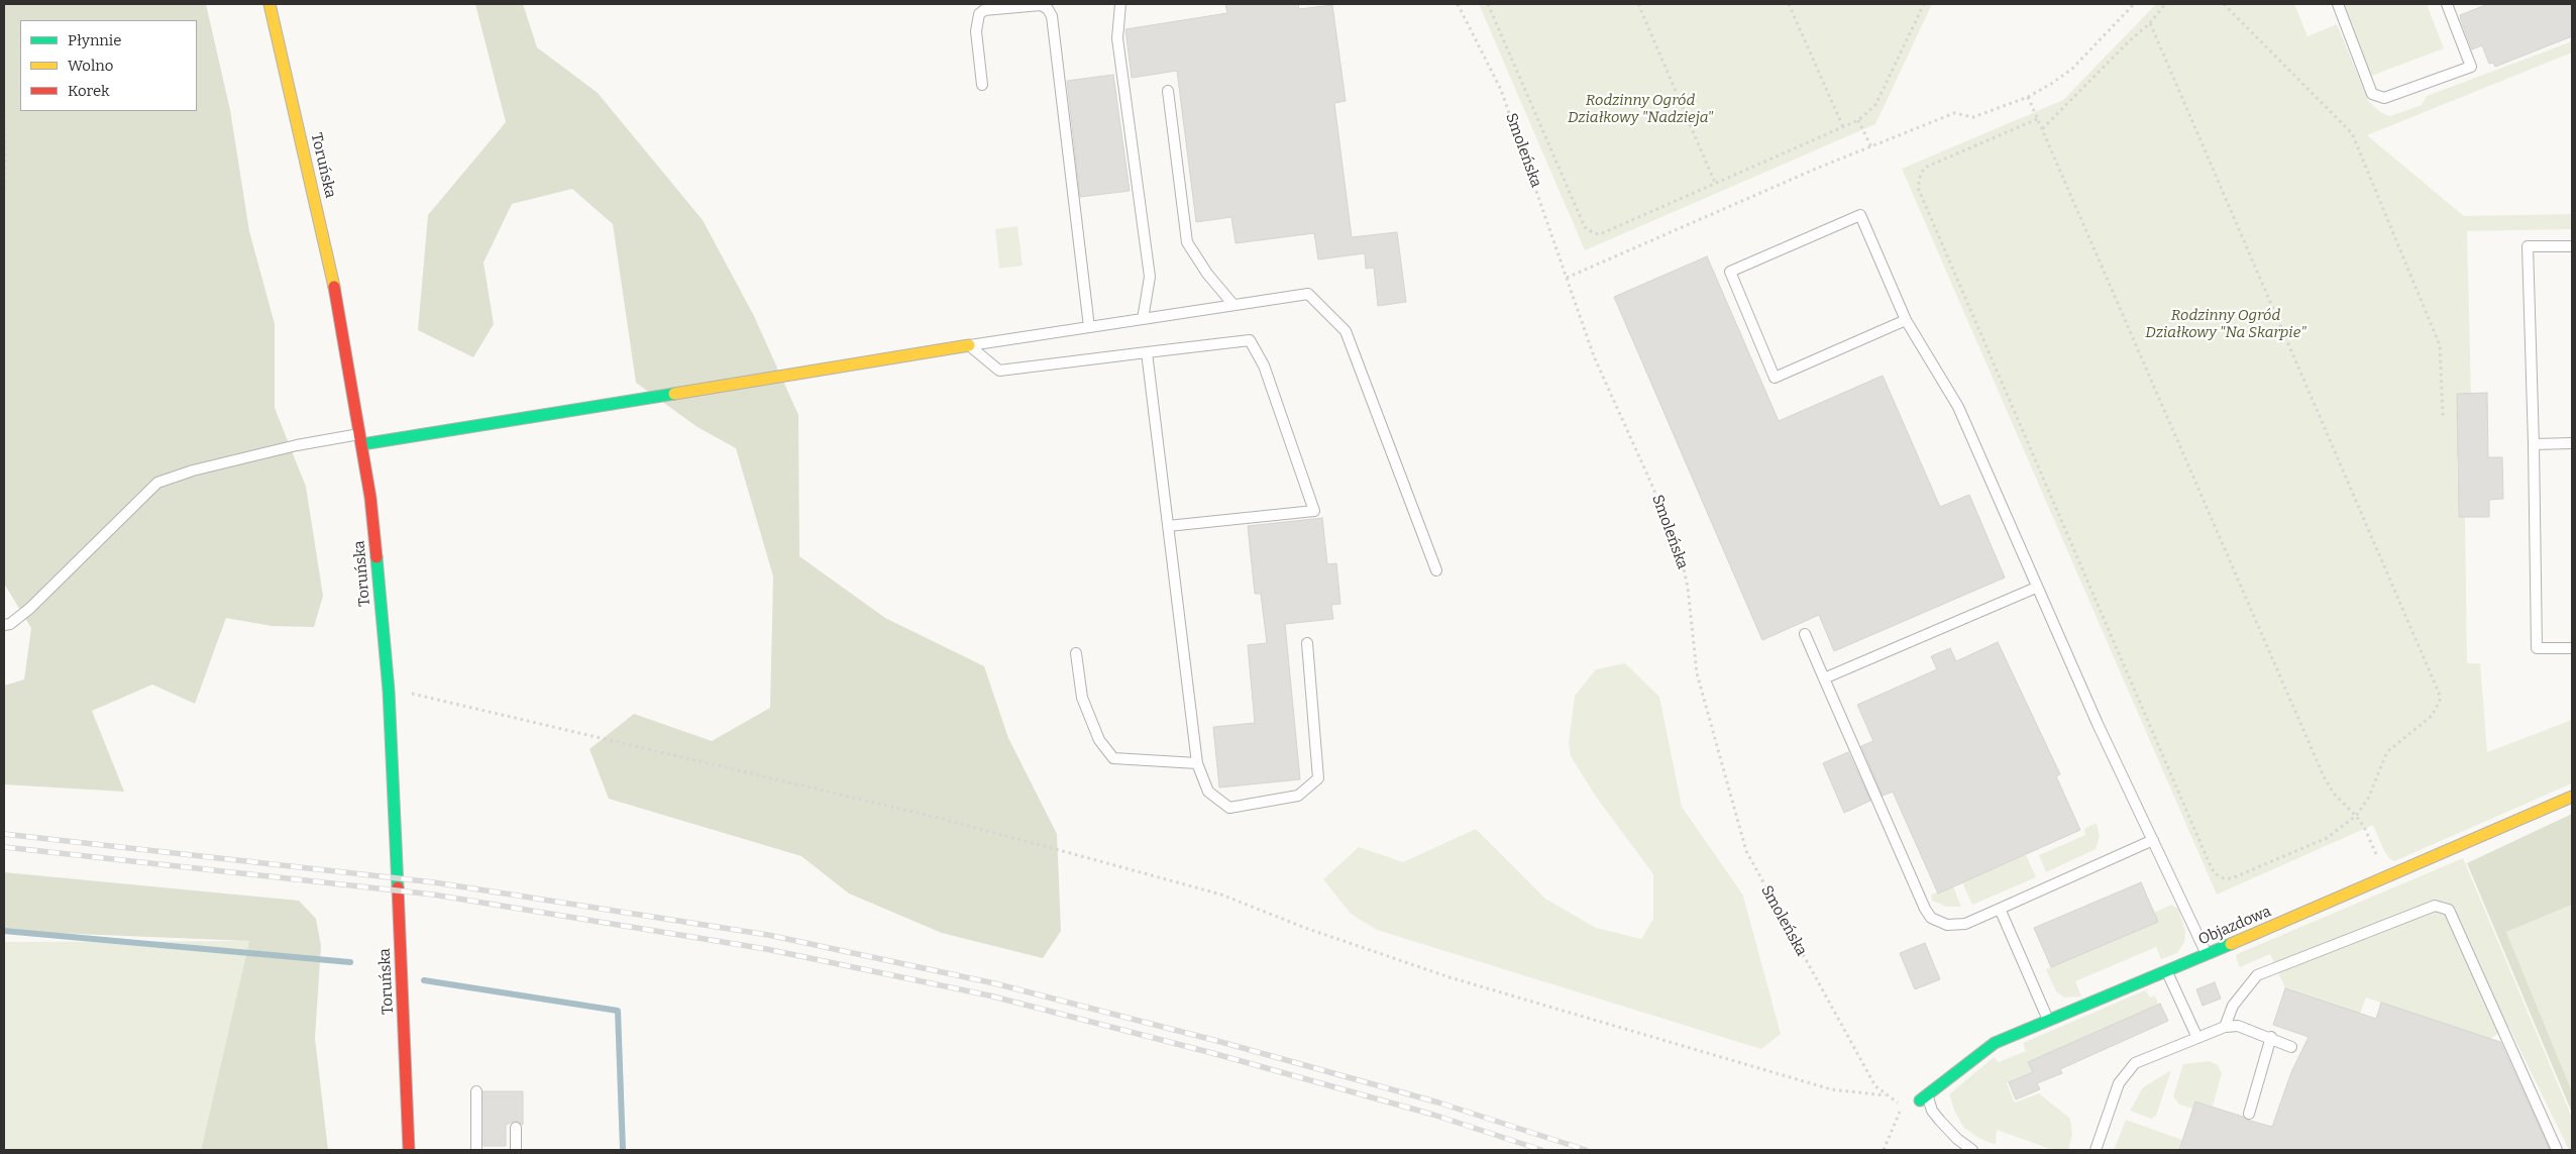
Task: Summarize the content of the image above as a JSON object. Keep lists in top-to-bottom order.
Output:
{
  "streets": {
    "street": ["Toruńska", "Objazdowa"],
    "path": ["Smoleńska"]
  },
  "parks": ["Rodzinny Ogród Działkowy \"Nadzieja\"", "Rodzinny Ogród Działkowy \"Na Skarpie\""],
  "legend": ["Płynnie", "Wolno", "Korek"]
}
